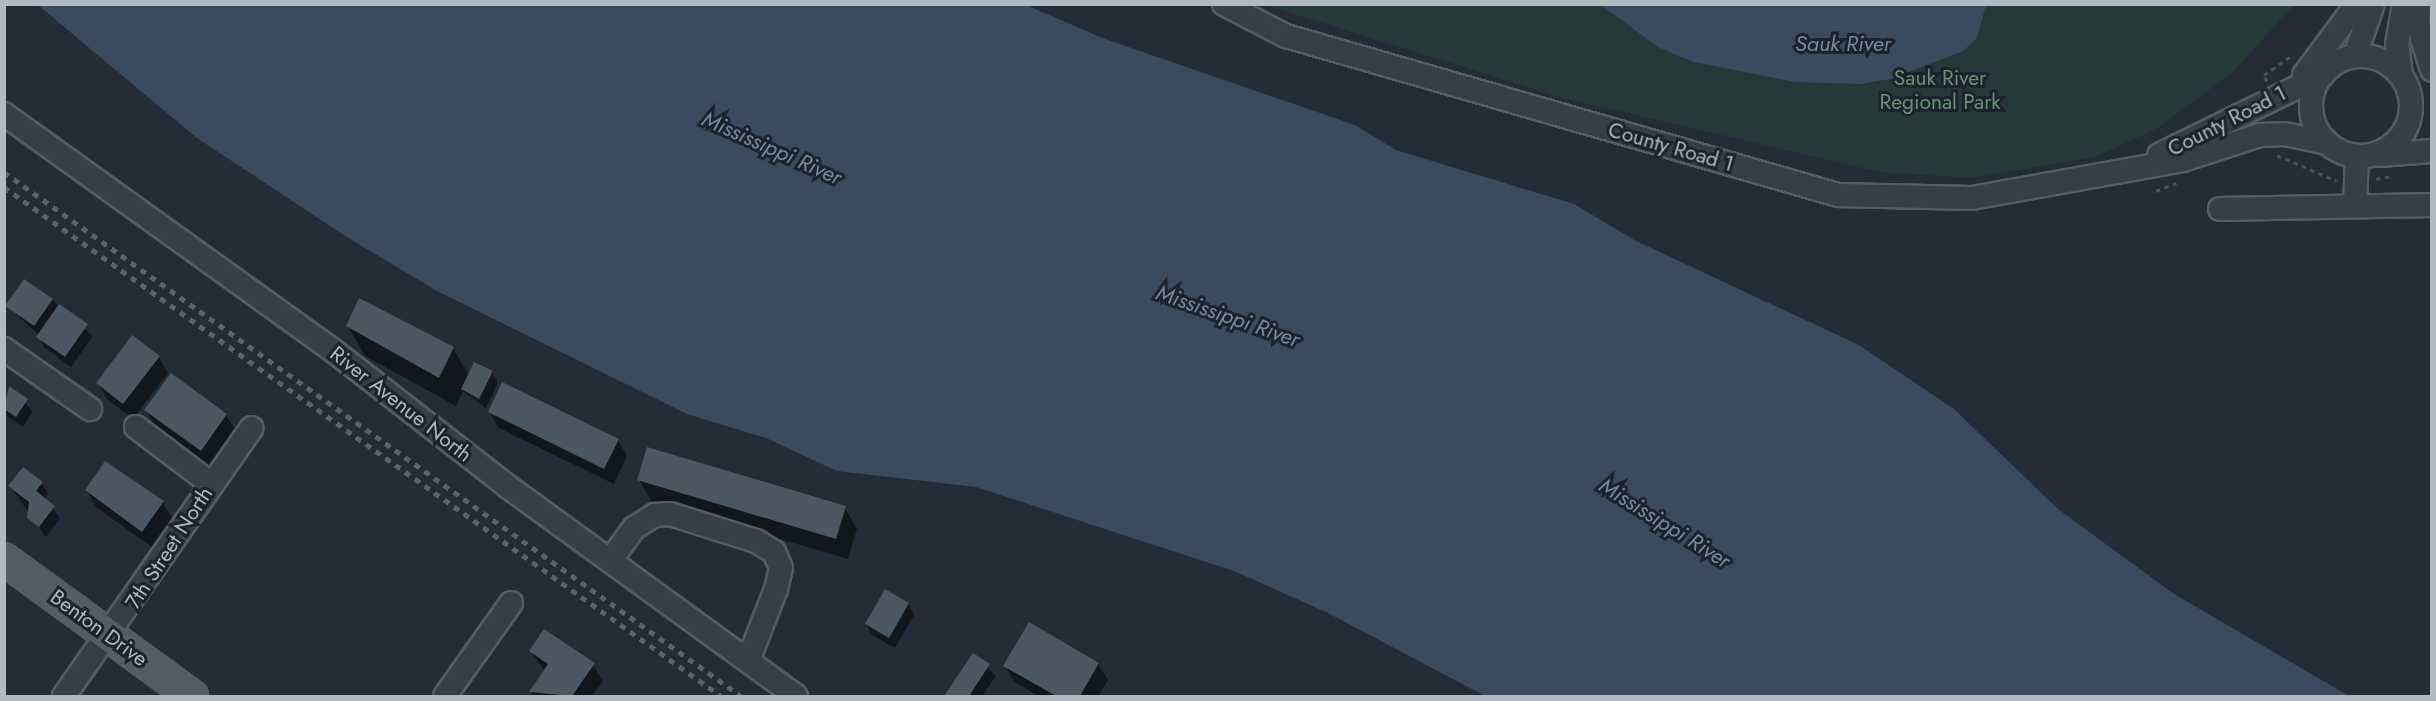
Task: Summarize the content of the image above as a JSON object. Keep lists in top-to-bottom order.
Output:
{
  "streets": {
    "main road": ["Benton Drive"],
    "street": ["County Road 1", "River Avenue North", "7th Street North"]
  },
  "crossings": [
    ["7th Street North", "Benton Drive"]
  ],
  "water": ["Sauk River", "Mississippi River"],
  "parks": ["Sauk River Regional Park"]
}
